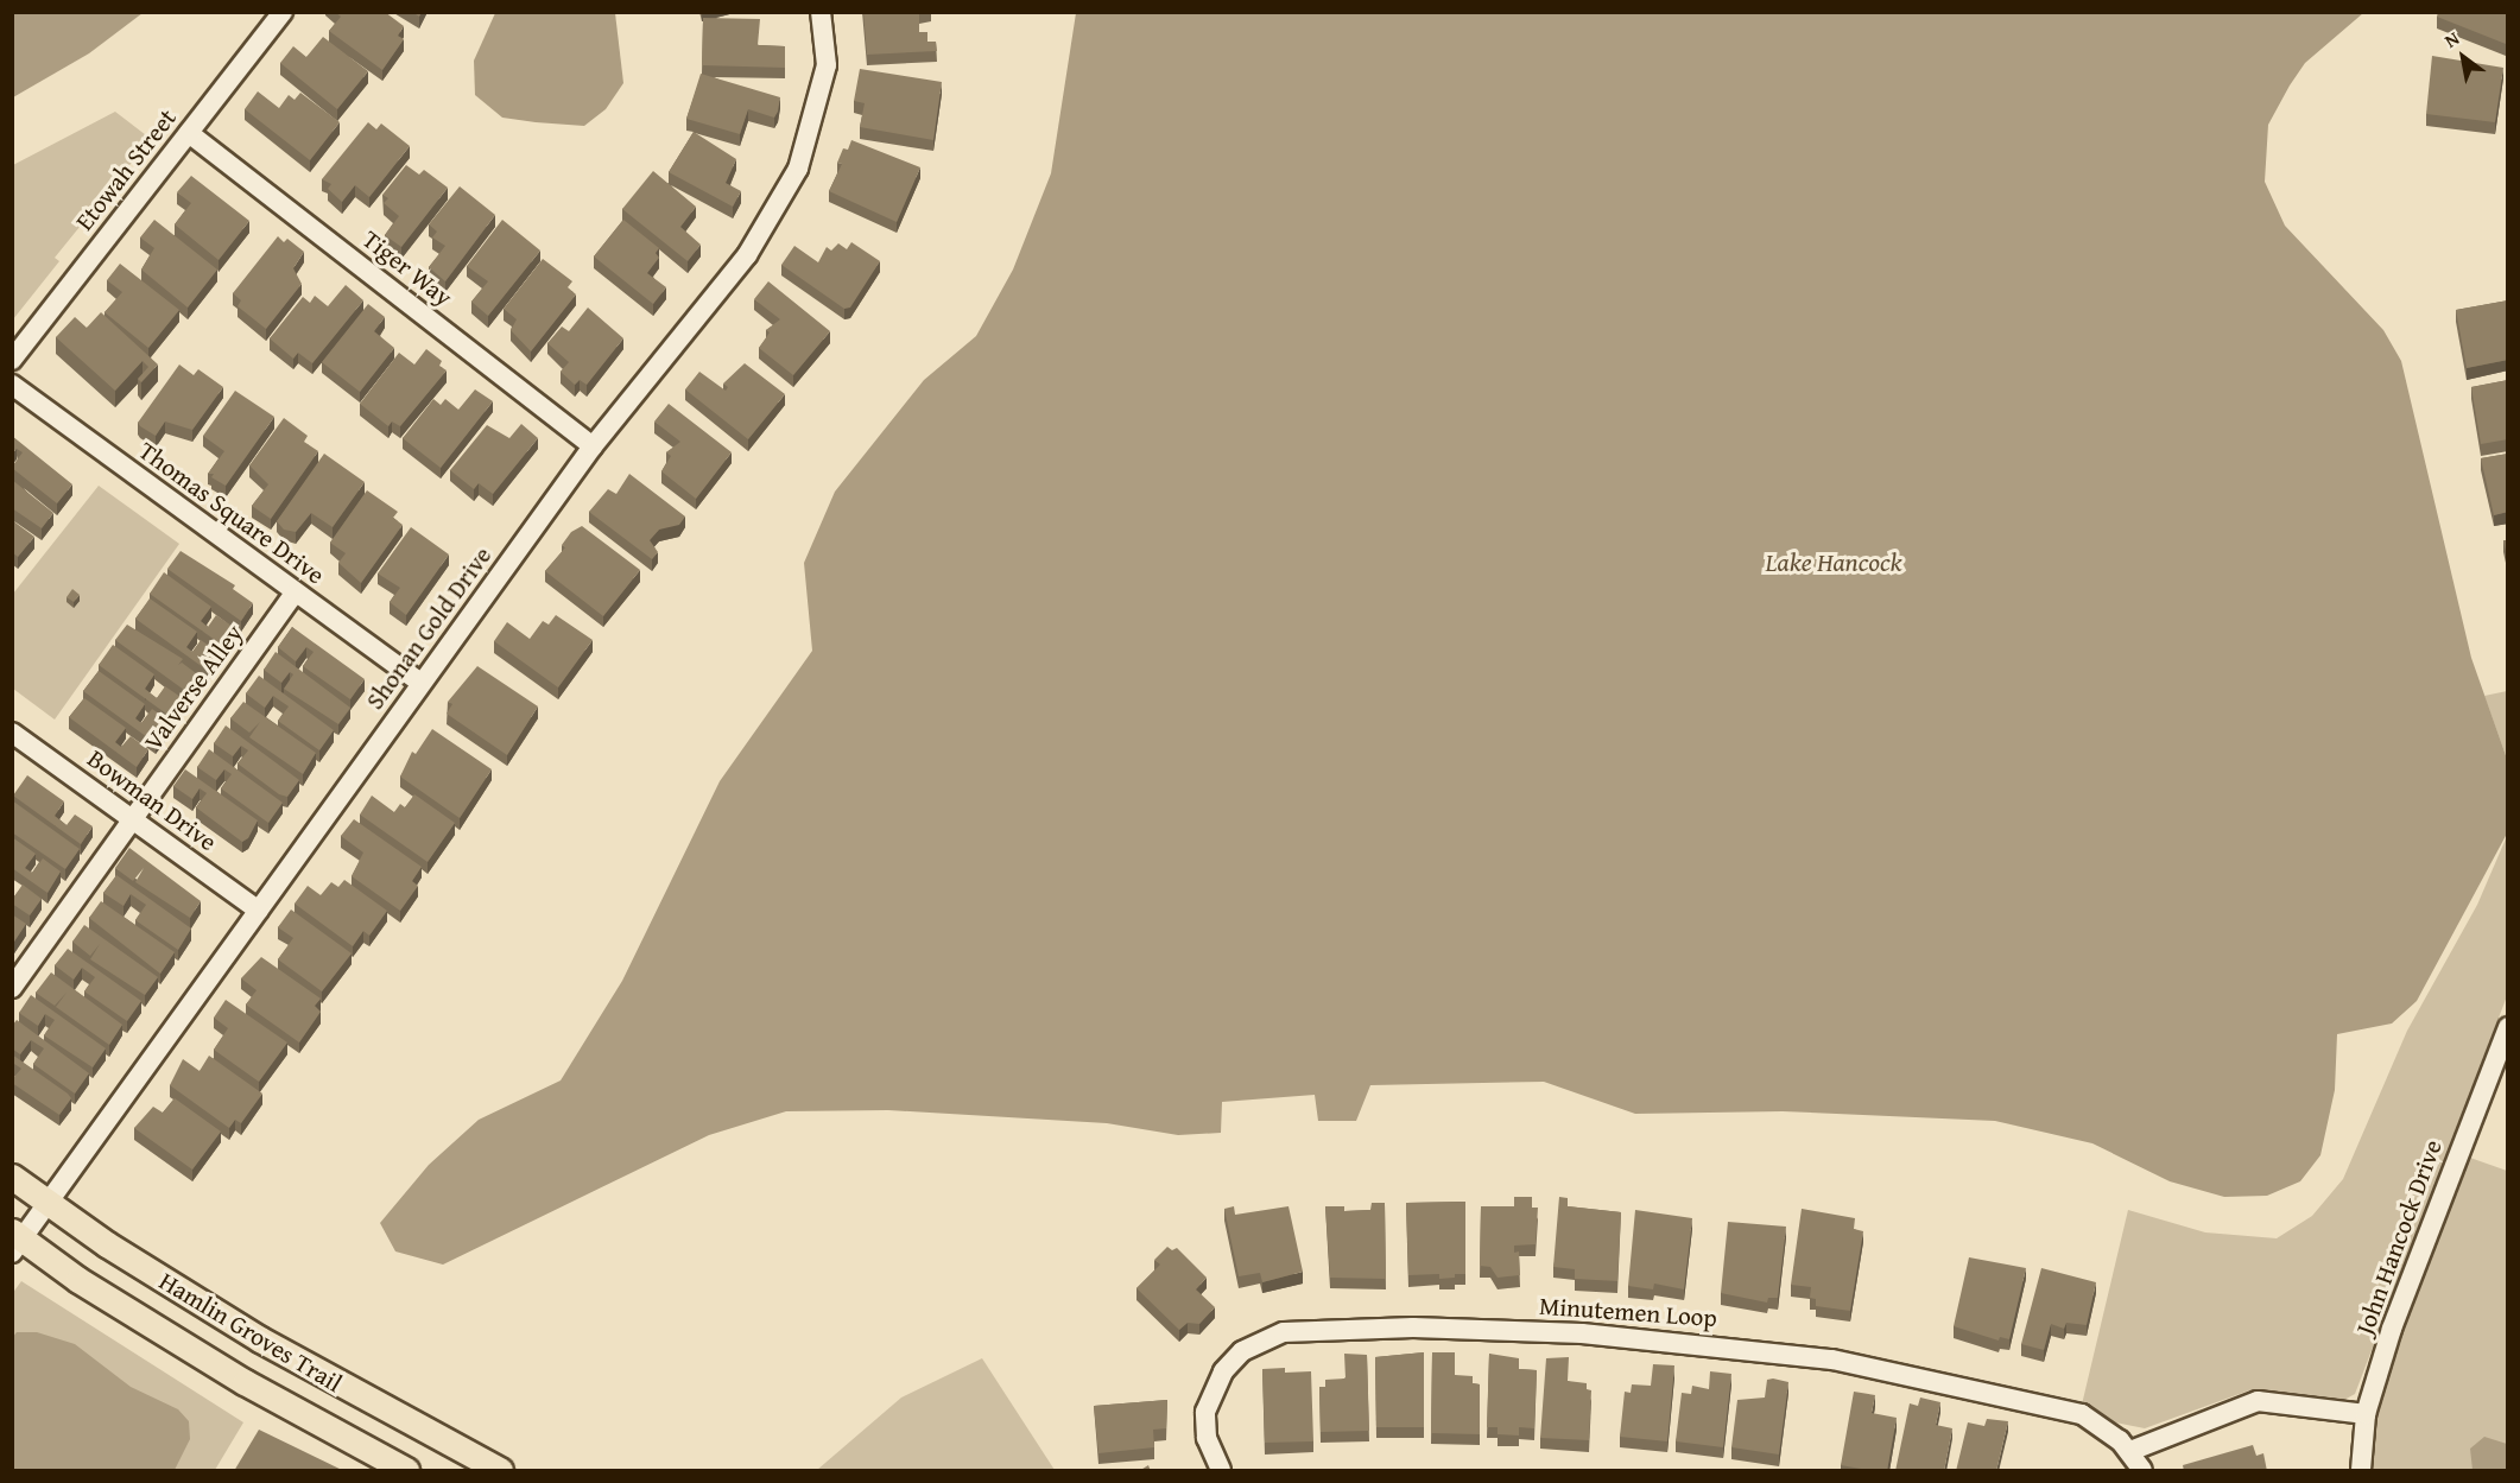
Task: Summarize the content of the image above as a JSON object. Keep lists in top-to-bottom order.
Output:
{
  "streets": {
    "main road": ["Hamlin Groves Trail"],
    "street": [
      "Etowah Street",
      "Tiger Way",
      "Thomas Square Drive",
      "Shonan Gold Drive",
      "Valverse Alley",
      "Bowman Drive",
      "John Hancock Drive",
      "Minutemen Loop"
    ]
  },
  "crossings": [
    ["Etowah Street", "Tiger Way"],
    ["Tiger Way", "Shonan Gold Drive"],
    ["Thomas Square Drive", "Shonan Gold Drive"],
    ["Thomas Square Drive", "Valverse Alley"],
    ["Shonan Gold Drive", "Bowman Drive"],
    ["Shonan Gold Drive", "Hamlin Groves Trail"],
    ["Valverse Alley", "Bowman Drive"]
  ],
  "water": ["Lake Hancock"],
  "north": "top left"
}
